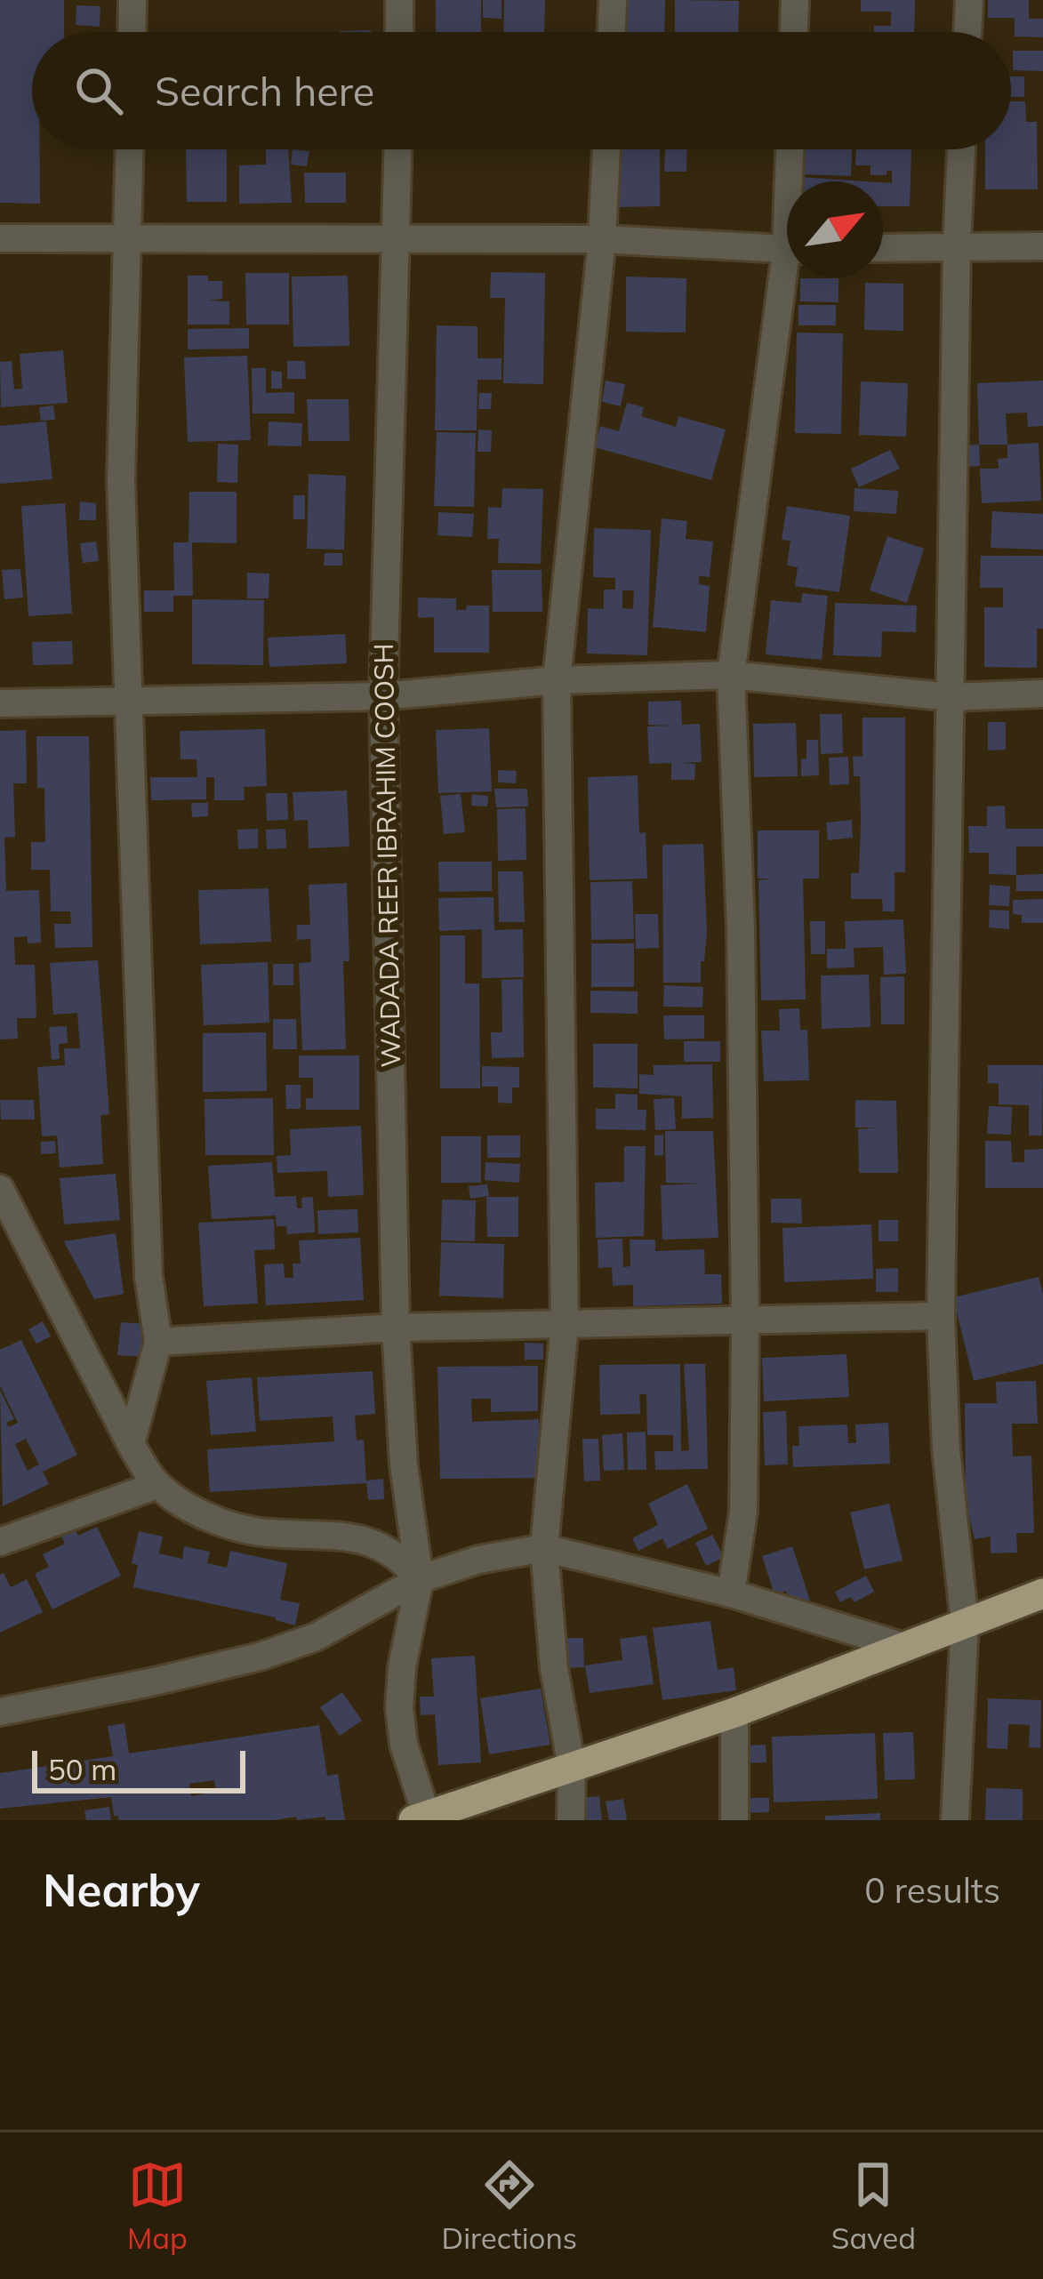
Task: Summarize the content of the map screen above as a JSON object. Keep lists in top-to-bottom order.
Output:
{
  "streets": {
    "street": ["WADADA REER IBRAHIM COOSH"]
  },
  "scale_bar": "50 m",
  "north": "top right",
  "page": {
    "search": "Search here",
    "scale": "50 m",
    "heading": ["Nearby", "0 results"],
    "nav": ["Map", "Directions", "Saved"]
  }
}
